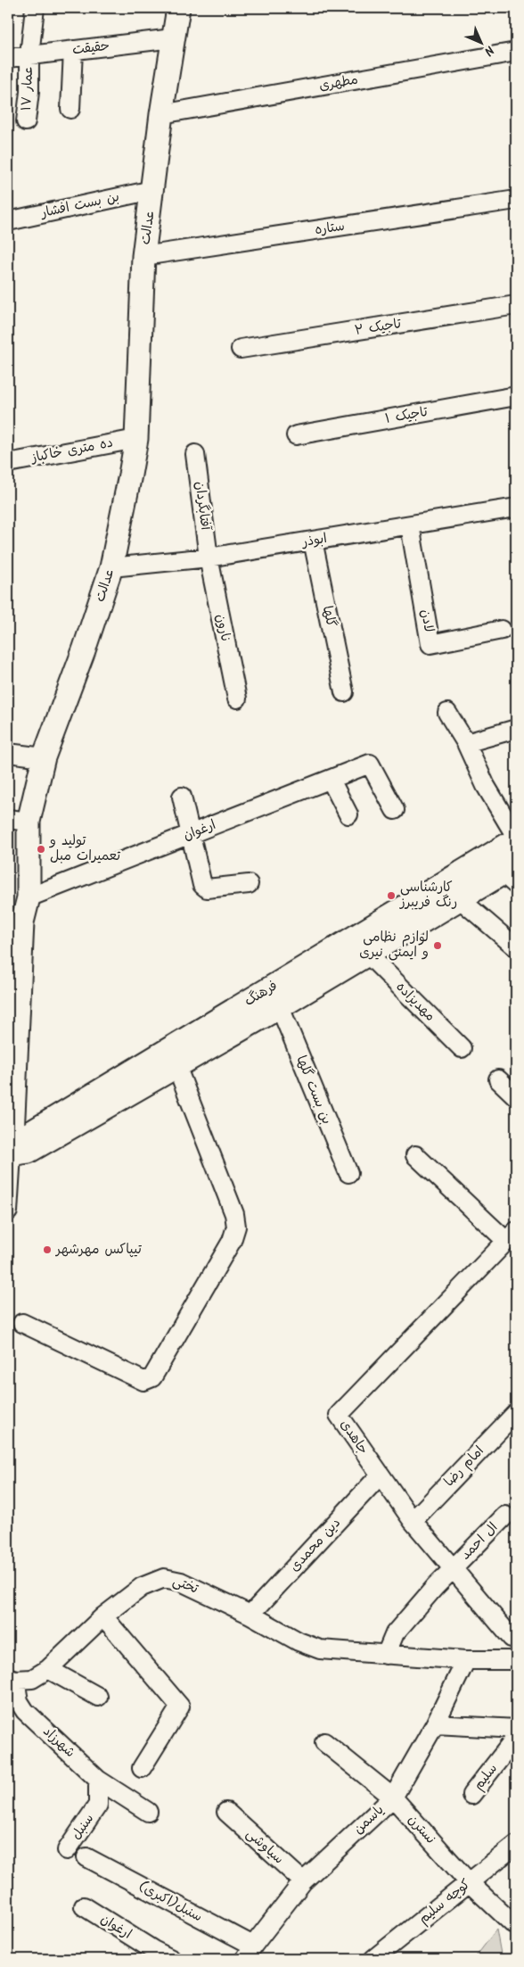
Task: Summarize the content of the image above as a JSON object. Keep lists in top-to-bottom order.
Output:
{
  "streets": {
    "street": [
      "حقیقت",
      "مطهری",
      "عمار ۱۷",
      "بن بست افشار",
      "عدالت",
      "ستاره",
      "تاجیک ۲",
      "تاجیک ۱",
      "ده متری خاکباز",
      "آفتابگردان",
      "ابوذر",
      "گلها",
      "لادن",
      "نارون",
      "ارغوان",
      "فرهنگ",
      "مهدیزاده",
      "بن بست گلها",
      "جاهدی",
      "امام رضا",
      "ال احمد",
      "دین محمدی",
      "تختی",
      "شهرزاد",
      "سلیم",
      "یاسمن",
      "سنبل",
      "نسترن",
      "سیاوشی",
      "سنبل(اکبری)",
      "کوچه سلیم"
    ]
  },
  "crossings": [
    ["حقیقت", "عمار ۱۷"],
    ["حقیقت", "عدالت"],
    ["مطهری", "عدالت"],
    ["بن بست افشار", "عدالت"],
    ["عدالت", "ستاره"],
    ["عدالت", "ده متری خاکباز"],
    ["عدالت", "ابوذر"],
    ["عدالت", "ارغوان"],
    ["عدالت", "فرهنگ"],
    ["آفتابگردان", "ابوذر"],
    ["آفتابگردان", "نارون"],
    ["ابوذر", "گلها"],
    ["ابوذر", "لادن"],
    ["ابوذر", "نارون"],
    ["فرهنگ", "مهدیزاده"],
    ["فرهنگ", "بن بست گلها"],
    ["جاهدی", "امام رضا"],
    ["جاهدی", "ال احمد"],
    ["جاهدی", "دین محمدی"],
    ["دین محمدی", "تختی"],
    ["تختی", "شهرزاد"],
    ["تختی", "یاسمن"],
    ["شهرزاد", "سنبل"],
    ["یاسمن", "نسترن"],
    ["یاسمن", "سیاوشی"],
    ["یاسمن", "سنبل(اکبری)"],
    ["نسترن", "کوچه سلیم"]
  ],
  "places": [
    "تولید و تعمیرات مبل",
    "کارشناسی رنگ فریبرز",
    "لوازم نظامی و ایمنی نیری",
    "تیپاکس مهرشهر"
  ],
  "north": "bottom right"
}
